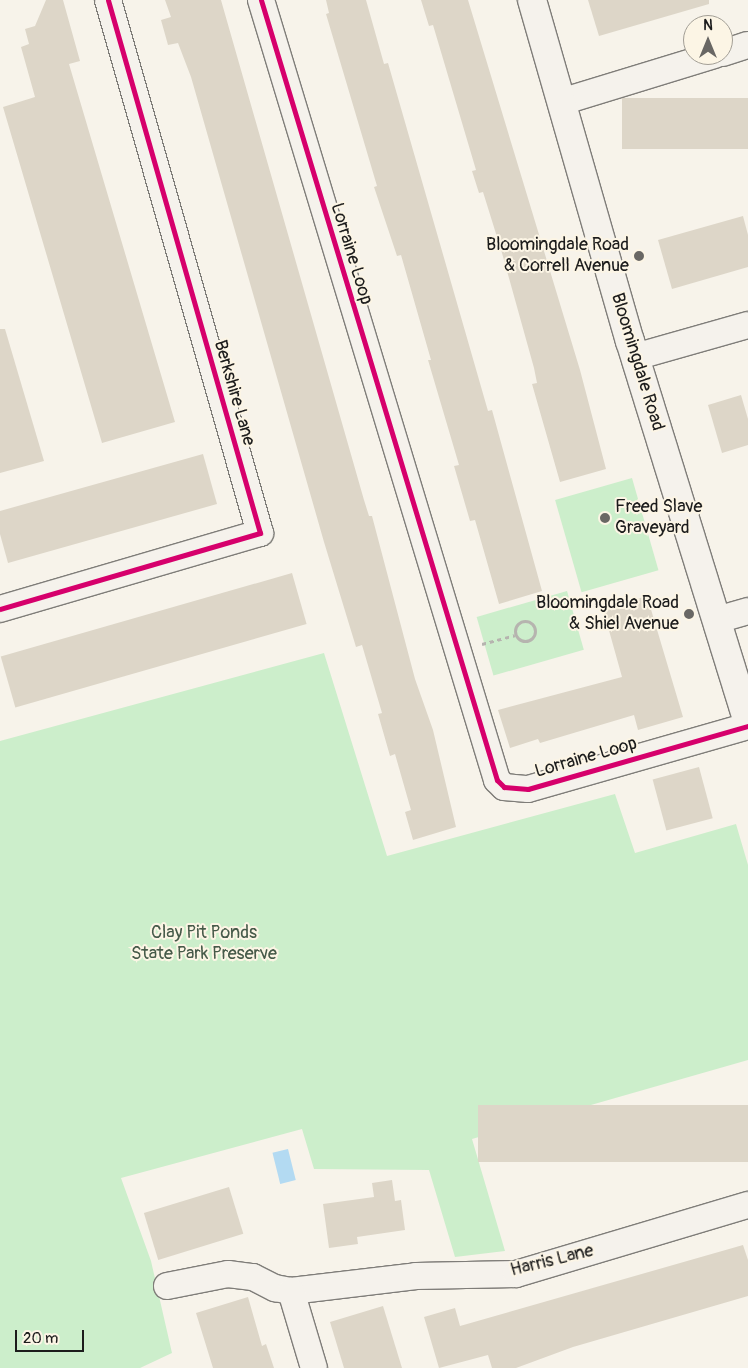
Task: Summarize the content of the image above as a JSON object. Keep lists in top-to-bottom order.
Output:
{
  "streets": {
    "street": [
      "Lorraine Loop",
      "Bloomingdale Road",
      "Berkshire Lane",
      "Harris Lane"
    ]
  },
  "crossings": [
    ["Lorraine Loop", "Bloomingdale Road"]
  ],
  "parks": ["Clay Pit Ponds State Park Preserve"],
  "places": ["Bloomingdale Road & Correll Avenue", "Freed Slave Graveyard", "Bloomingdale Road & Shiel Avenue"],
  "scale_bar": "20 m",
  "north": "top"
}
